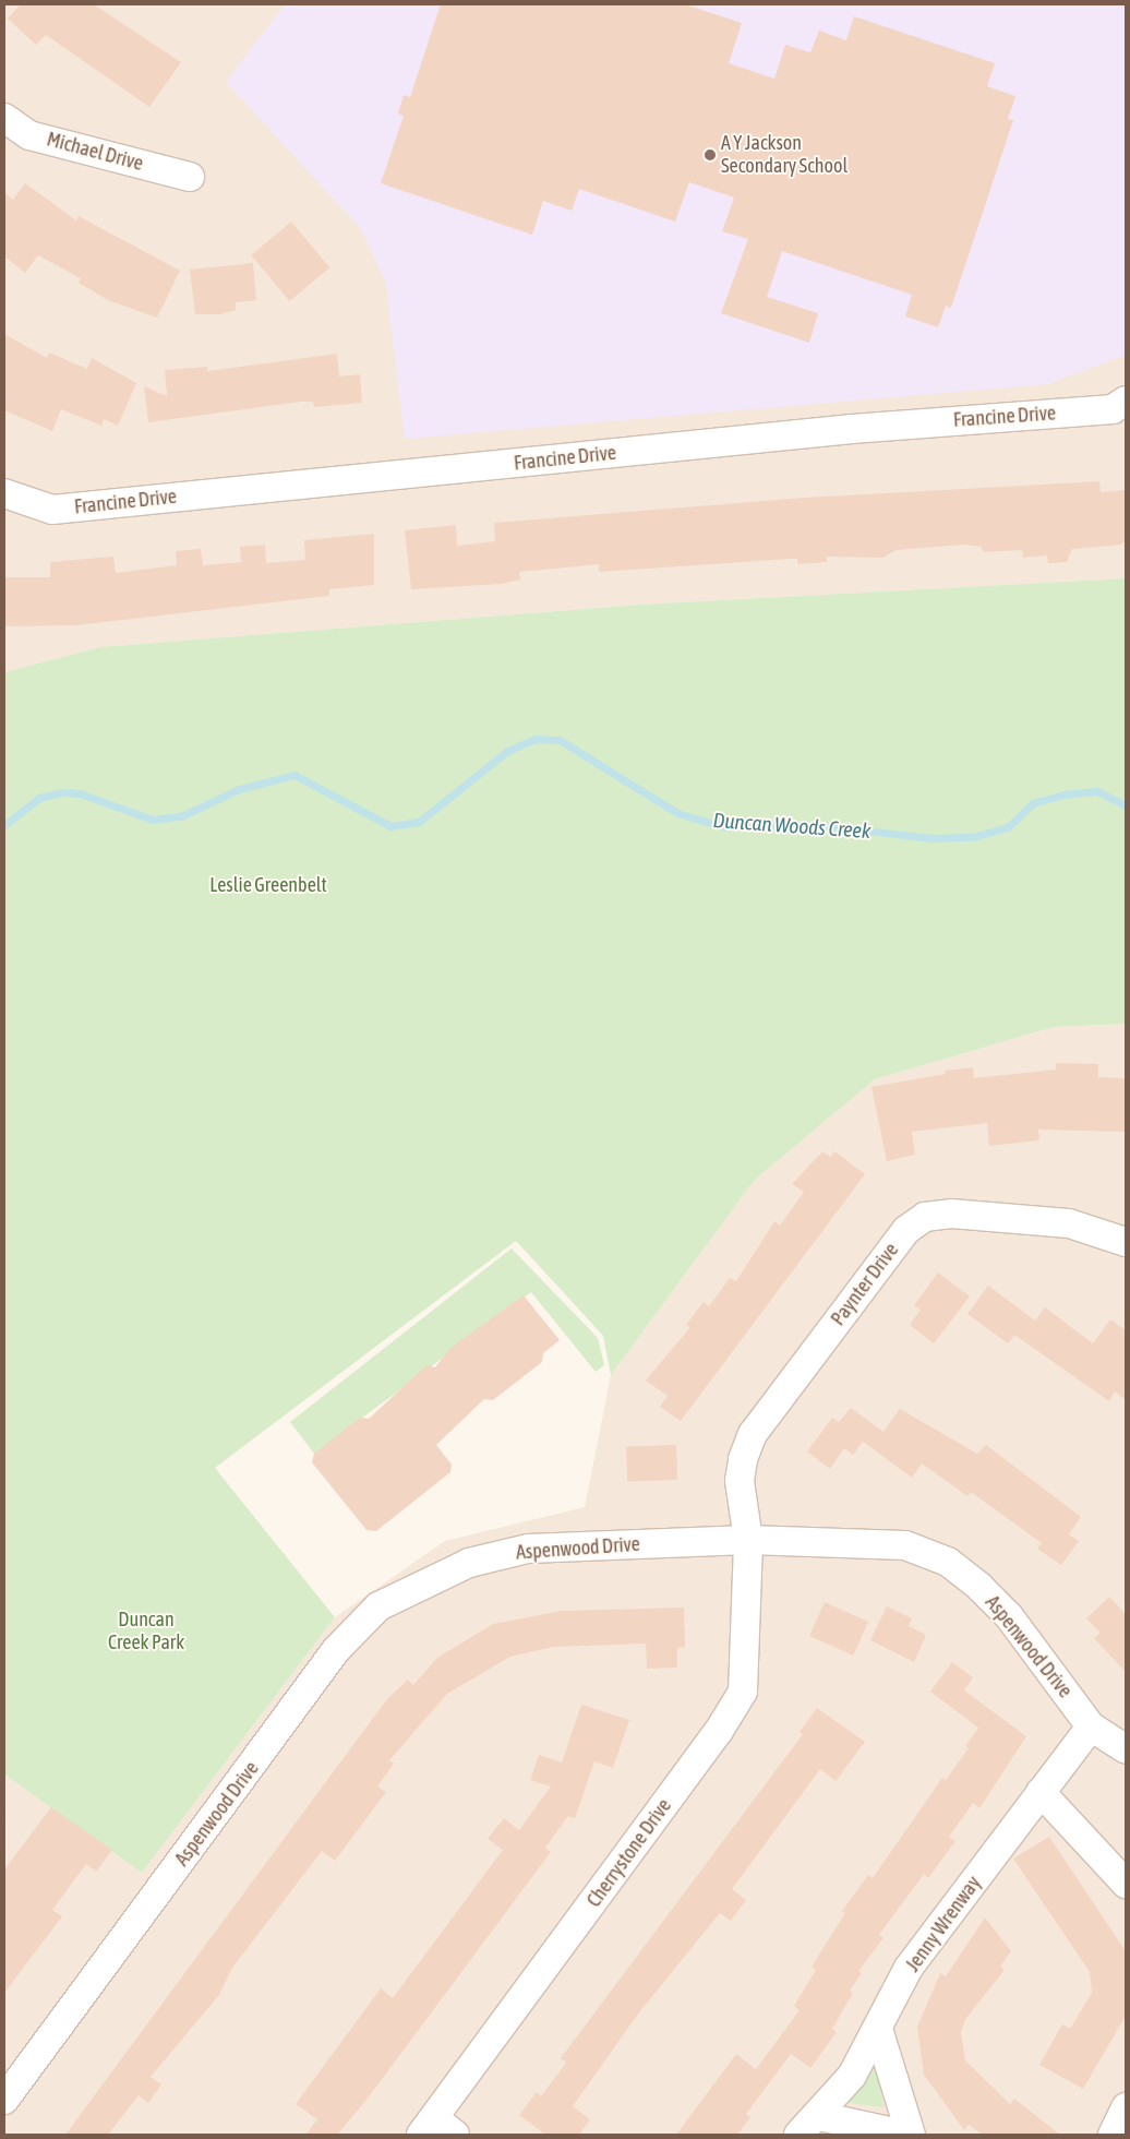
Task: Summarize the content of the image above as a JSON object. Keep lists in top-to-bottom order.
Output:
{
  "streets": {
    "street": [
      "Michael Drive",
      "Francine Drive",
      "Paynter Drive",
      "Aspenwood Drive",
      "Cherrystone Drive",
      "Jenny Wrenway"
    ]
  },
  "crossings": [
    ["Paynter Drive", "Aspenwood Drive"],
    ["Paynter Drive", "Cherrystone Drive"],
    ["Aspenwood Drive", "Cherrystone Drive"],
    ["Aspenwood Drive", "Jenny Wrenway"]
  ],
  "water": ["Duncan Woods Creek"],
  "parks": ["Leslie Greenbelt", "Duncan Creek Park"],
  "places": ["A Y Jackson Secondary School"]
}
